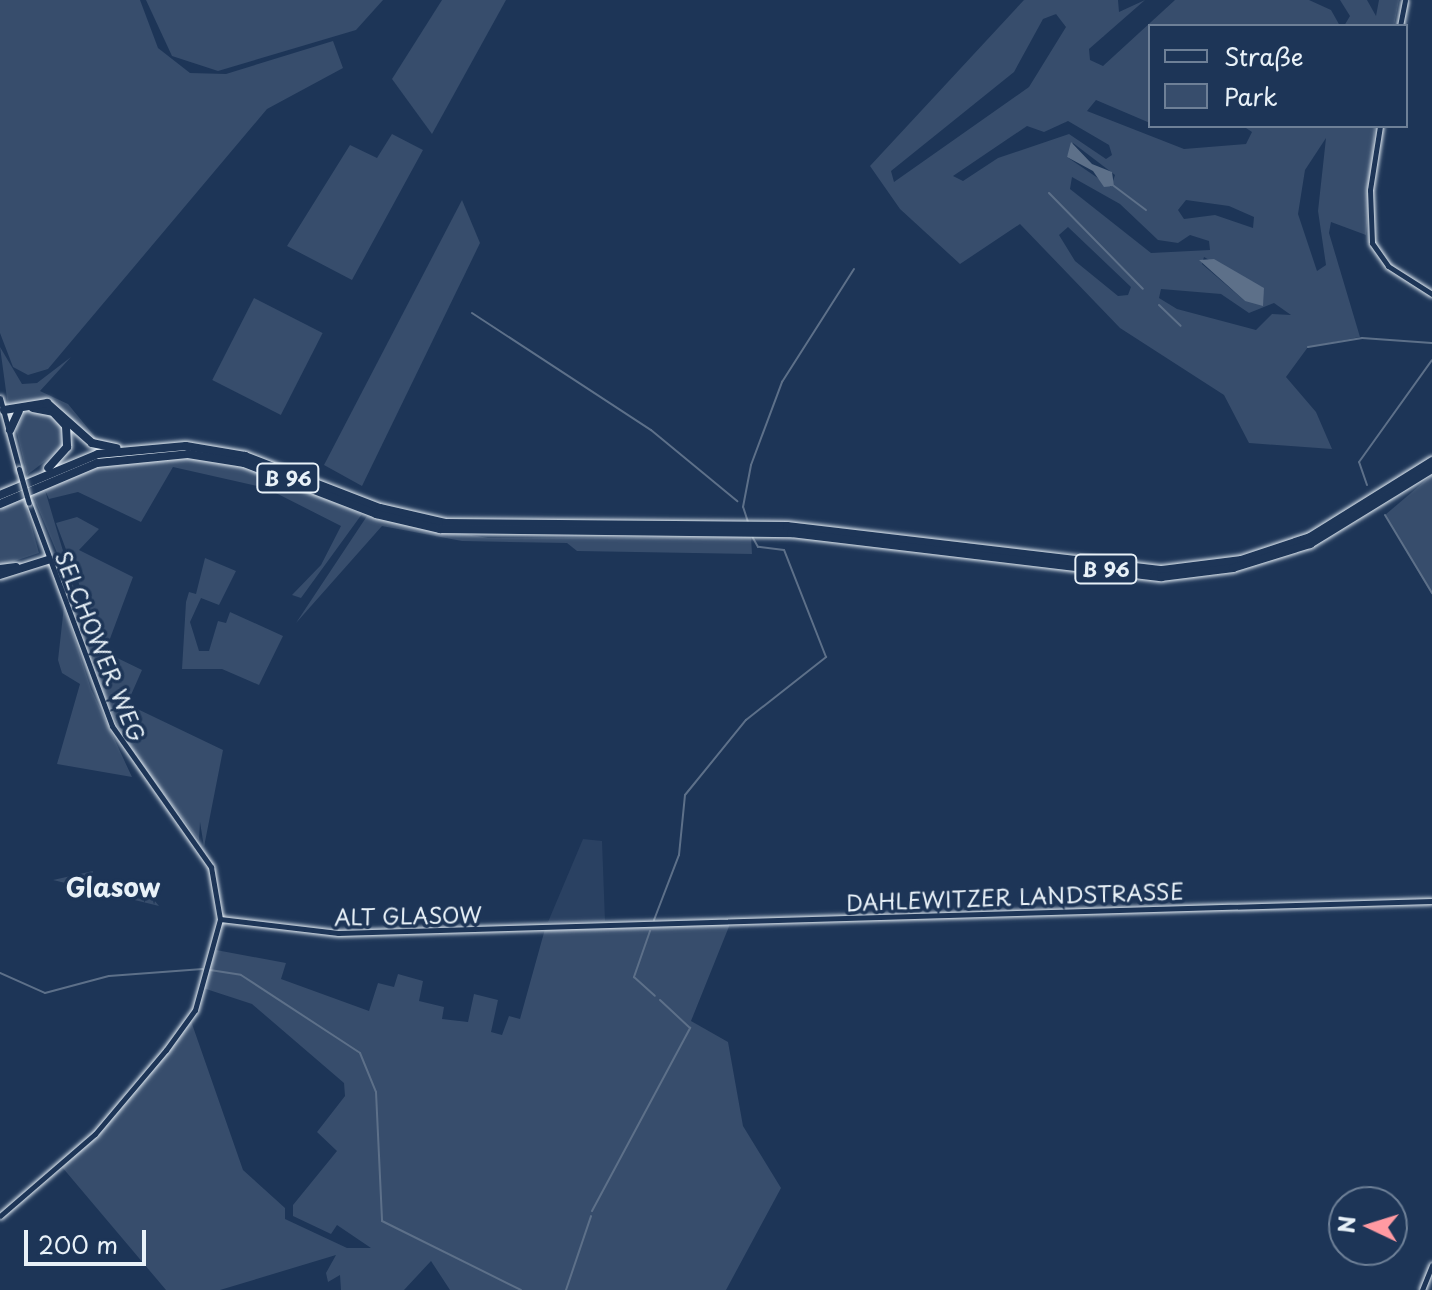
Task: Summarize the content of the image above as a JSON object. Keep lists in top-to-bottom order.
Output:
{
  "streets": {
    "highway": ["B 96"],
    "street": ["SELCHOWER WEG", "DAHLEWITZER LANDSTRASSE", "ALT GLASOW"]
  },
  "crossings": [
    ["SELCHOWER WEG", "ALT GLASOW"],
    ["DAHLEWITZER LANDSTRASSE", "ALT GLASOW"]
  ],
  "districts": ["Glasow"],
  "legend": ["Straße", "Park"],
  "scale_bar": "200 m",
  "north": "left"
}
